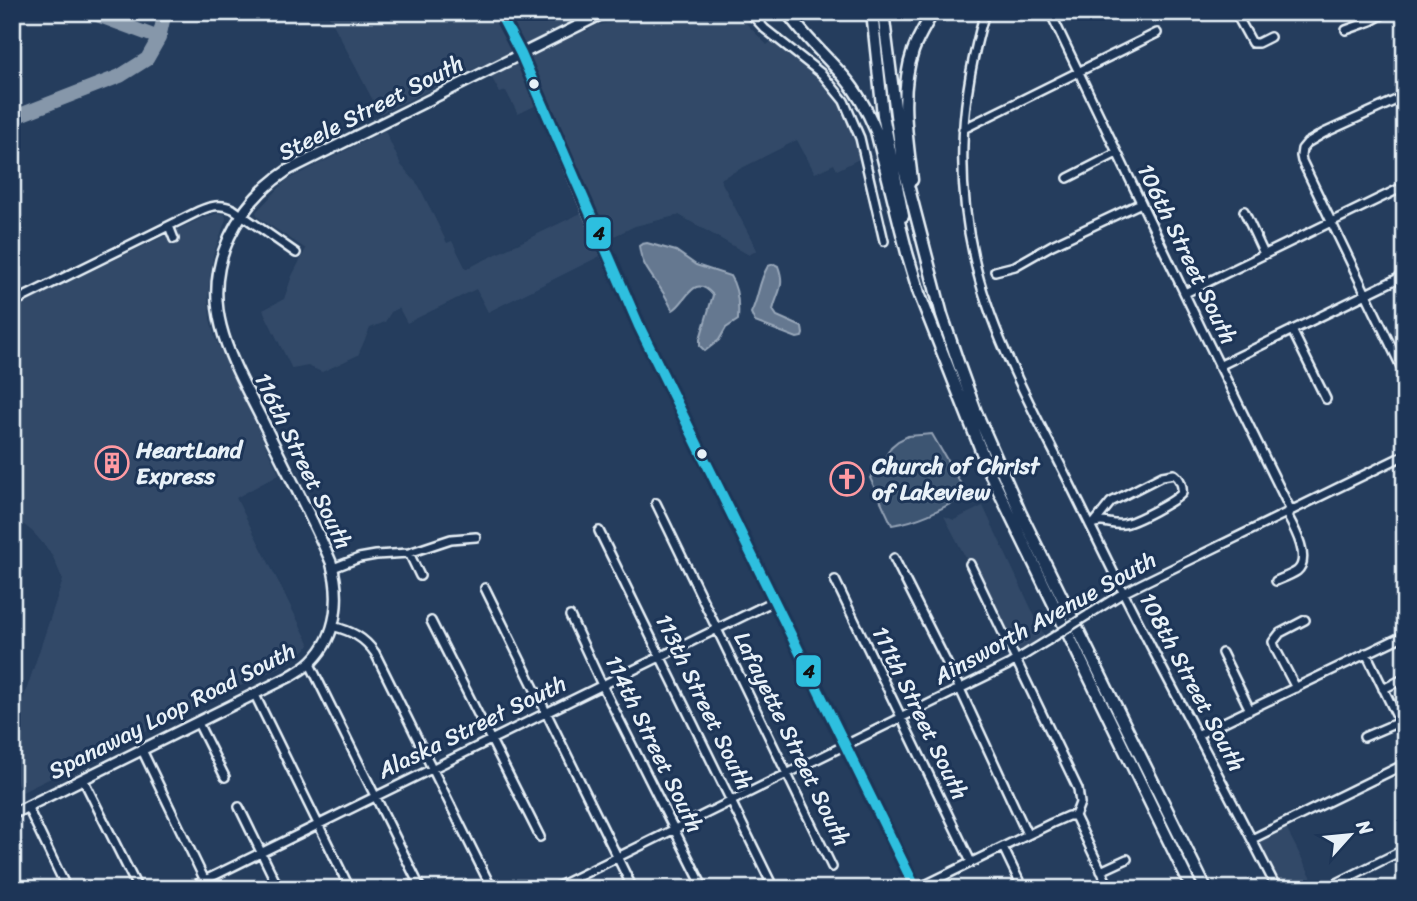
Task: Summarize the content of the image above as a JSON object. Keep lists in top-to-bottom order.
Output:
{
  "streets": {
    "main road": ["Steele Street South", "116th Street South", "Spanaway Loop Road South"],
    "street": [
      "106th Street South",
      "Ainsworth Avenue South",
      "108th Street South",
      "113th Street South",
      "111th Street South",
      "Alaska Street South",
      "Lafayette Street South",
      "114th Street South"
    ]
  },
  "crossings": [
    ["Steele Street South", "116th Street South"],
    ["106th Street South", "Ainsworth Avenue South"],
    ["116th Street South", "Spanaway Loop Road South"],
    ["Ainsworth Avenue South", "108th Street South"],
    ["Ainsworth Avenue South", "113th Street South"],
    ["Ainsworth Avenue South", "111th Street South"],
    ["Ainsworth Avenue South", "Lafayette Street South"],
    ["Ainsworth Avenue South", "114th Street South"],
    ["113th Street South", "Alaska Street South"],
    ["Alaska Street South", "Lafayette Street South"],
    ["Alaska Street South", "114th Street South"]
  ],
  "places": {
    "building": ["HeartLand Express"],
    "church": ["Church of Christ of Lakeview"]
  },
  "lines": ["transit line 4"],
  "north": "top right"
}
